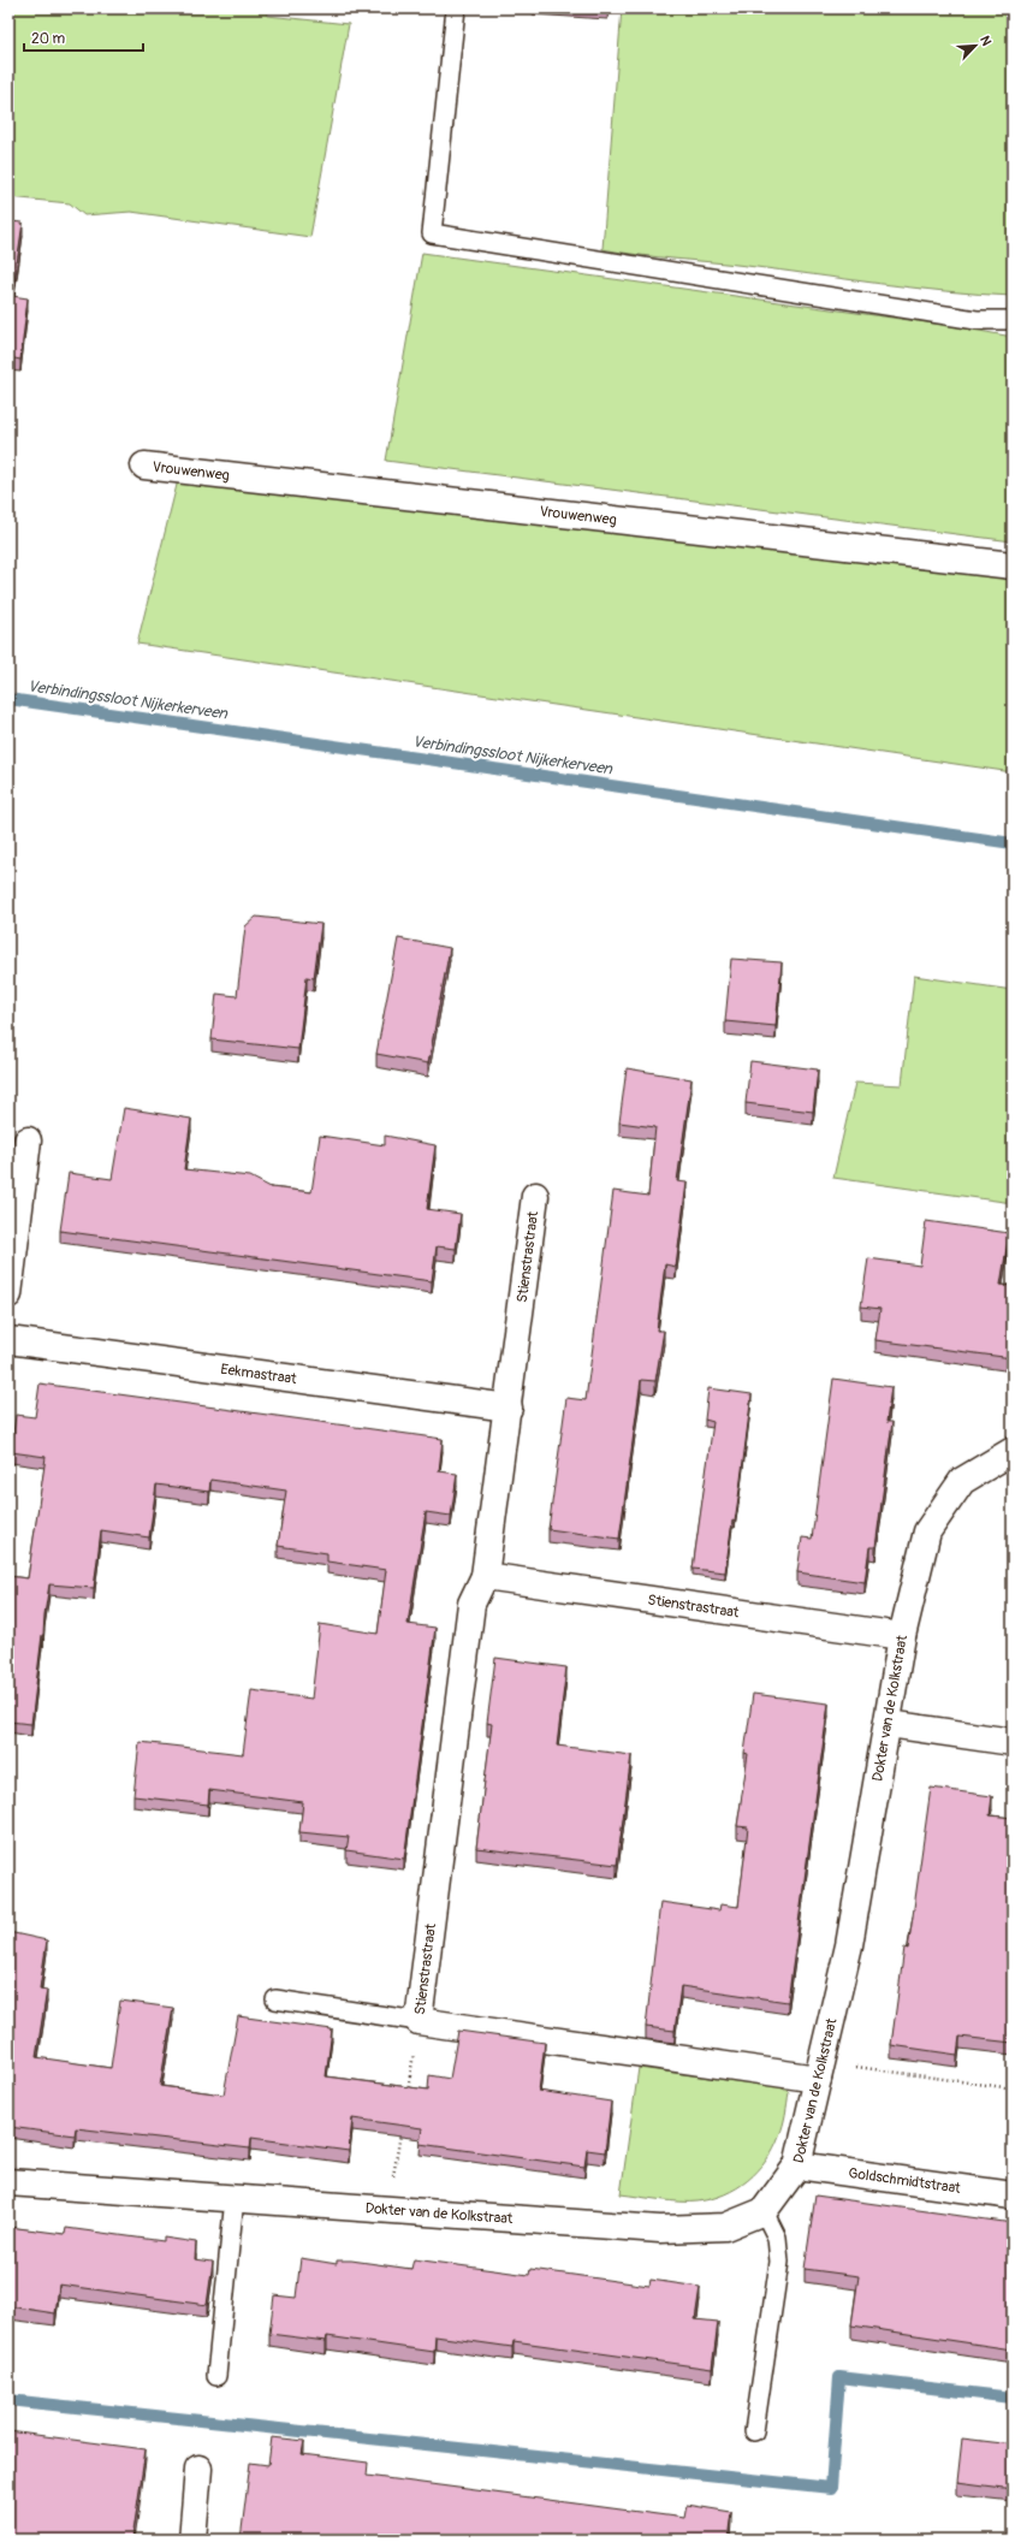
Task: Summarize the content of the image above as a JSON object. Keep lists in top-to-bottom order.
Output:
{
  "streets": {
    "street": [
      "Vrouwenweg",
      "Stienstrastraat",
      "Eekmastraat",
      "Dokter van de Kolkstraat",
      "Goldschmidtstraat"
    ]
  },
  "crossings": [
    ["Stienstrastraat", "Eekmastraat"],
    ["Stienstrastraat", "Dokter van de Kolkstraat"],
    ["Dokter van de Kolkstraat", "Goldschmidtstraat"]
  ],
  "water": ["Verbindingssloot Nijkerkerveen"],
  "scale_bar": "20 m",
  "north": "top right"
}
